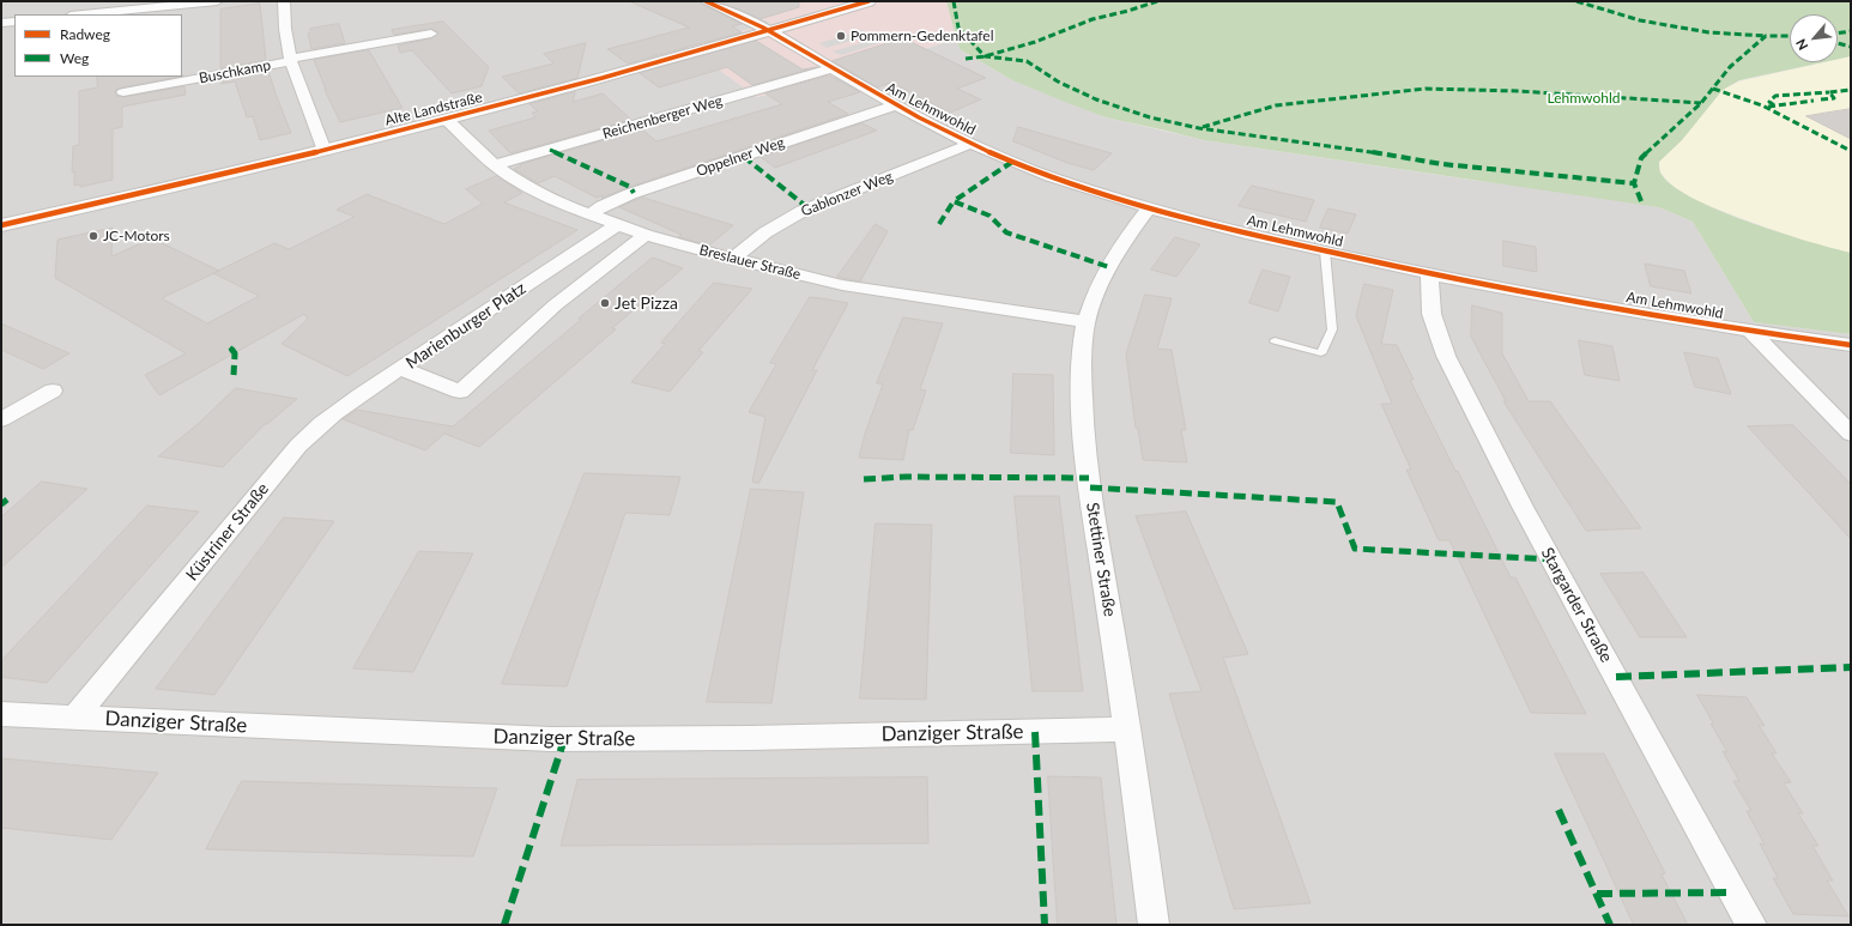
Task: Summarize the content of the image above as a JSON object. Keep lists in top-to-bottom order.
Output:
{
  "streets": {
    "street": [
      "Buschkamp",
      "Alte Landstraße",
      "Am Lehmwohld",
      "Reichenberger Weg",
      "Oppelner Weg",
      "Gablonzer Weg",
      "Breslauer Straße",
      "Marienburger Platz",
      "Küstriner Straße",
      "Stettiner Straße",
      "Stargarder Straße",
      "Danziger Straße"
    ]
  },
  "crossings": [
    ["Buschkamp", "Alte Landstraße"],
    ["Alte Landstraße", "Am Lehmwohld"],
    ["Alte Landstraße", "Breslauer Straße"],
    ["Am Lehmwohld", "Reichenberger Weg"],
    ["Am Lehmwohld", "Oppelner Weg"],
    ["Am Lehmwohld", "Gablonzer Weg"],
    ["Am Lehmwohld", "Stettiner Straße"],
    ["Am Lehmwohld", "Stargarder Straße"],
    ["Reichenberger Weg", "Breslauer Straße"],
    ["Oppelner Weg", "Breslauer Straße"],
    ["Gablonzer Weg", "Breslauer Straße"],
    ["Breslauer Straße", "Marienburger Platz"],
    ["Breslauer Straße", "Stettiner Straße"],
    ["Marienburger Platz", "Küstriner Straße"],
    ["Küstriner Straße", "Danziger Straße"],
    ["Stettiner Straße", "Danziger Straße"]
  ],
  "parks": ["Lehmwohld"],
  "places": ["Pommern-Gedenktafel", "JC-Motors", "Jet Pizza"],
  "legend": ["Radweg", "Weg"],
  "north": "bottom left"
}
